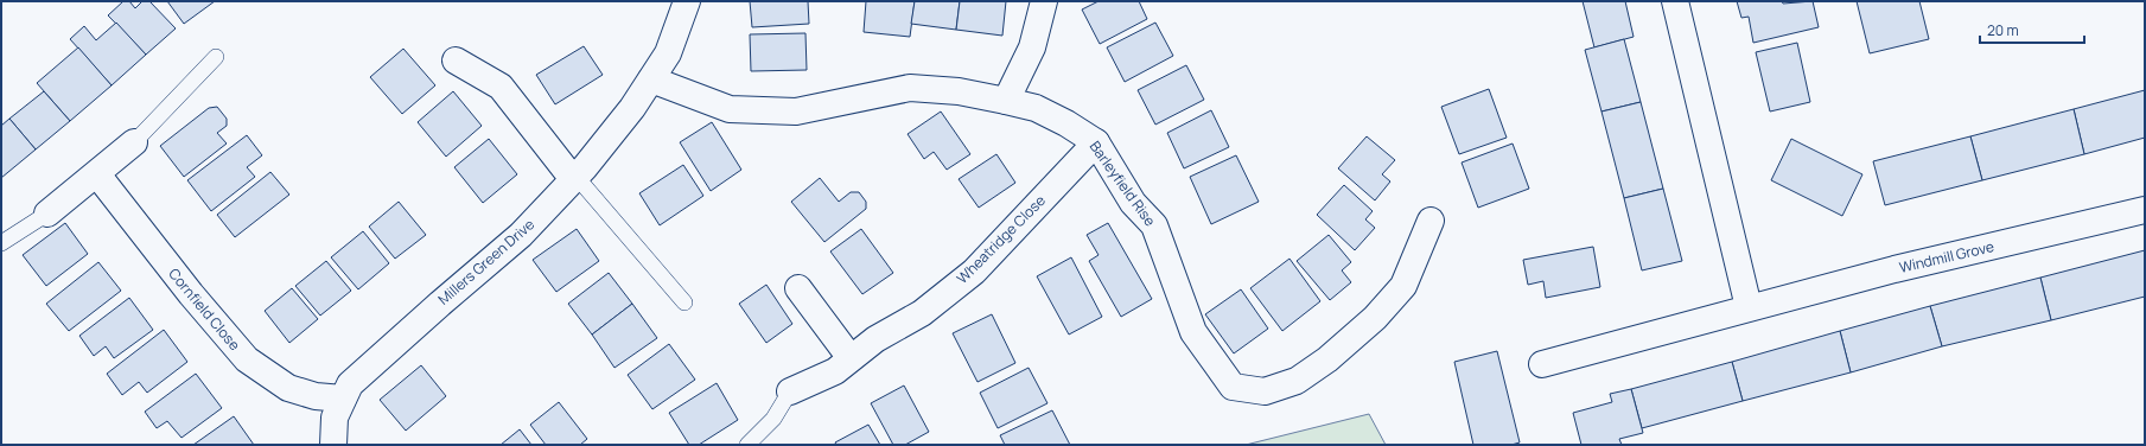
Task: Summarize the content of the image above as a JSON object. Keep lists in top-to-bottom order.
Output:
{
  "streets": {
    "street": [
      "Barleyfield Rise",
      "Wheatridge Close",
      "Windmill Grove",
      "Millers Green Drive",
      "Cornfield Close"
    ]
  },
  "crossings": [
    ["Barleyfield Rise", "Wheatridge Close"],
    ["Barleyfield Rise", "Millers Green Drive"],
    ["Millers Green Drive", "Cornfield Close"]
  ],
  "scale_bar": "20 m"
}
